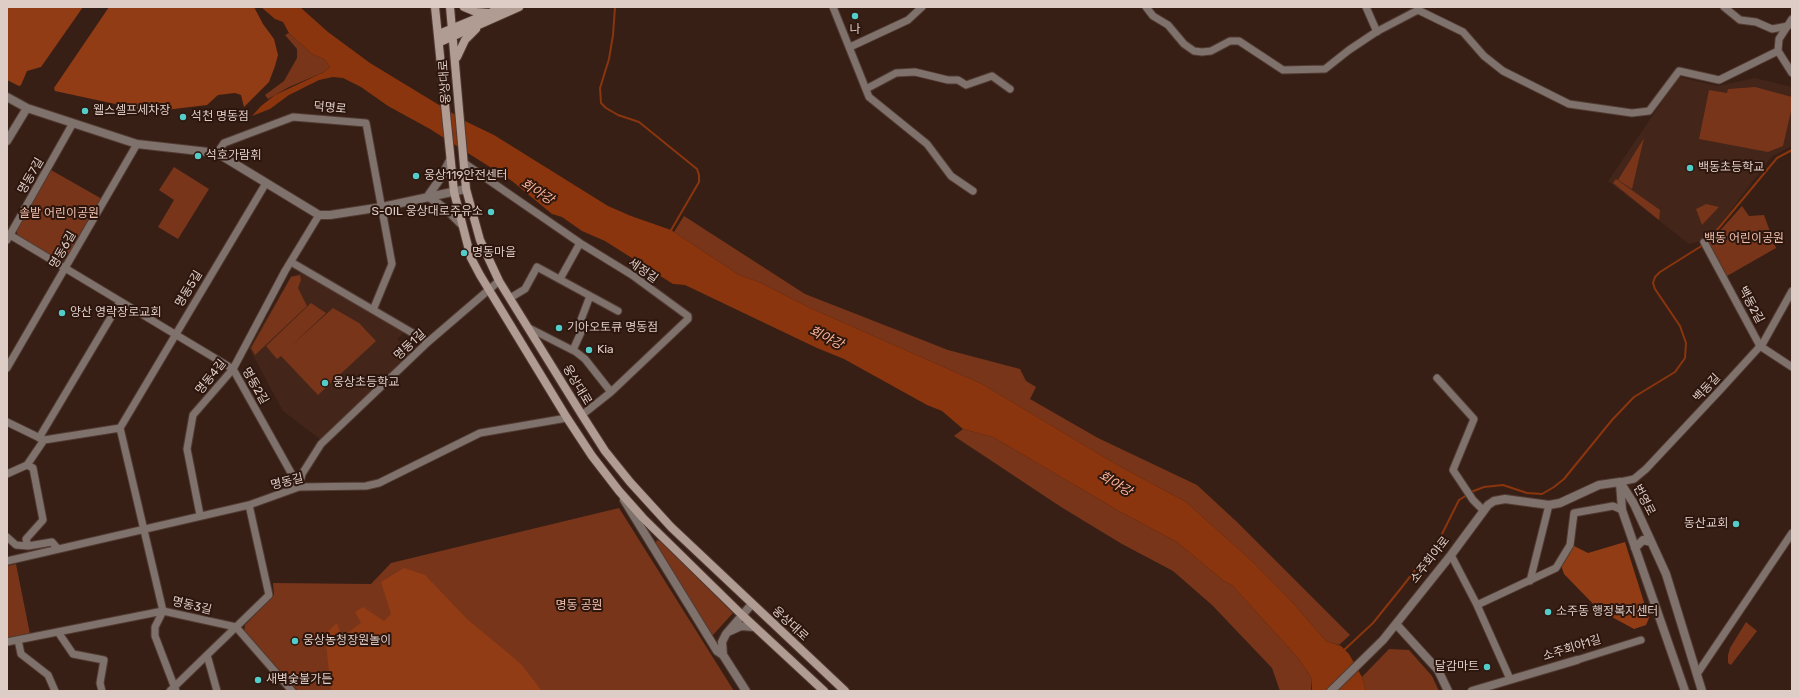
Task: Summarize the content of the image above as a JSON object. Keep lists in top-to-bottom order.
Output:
{
  "streets": {
    "main road": ["웅상대로"],
    "street": [
      "덕명로",
      "명동7길",
      "명동6길",
      "세정길",
      "명동5길",
      "백동2길",
      "명동1길",
      "명동4길",
      "명동2길",
      "백동길",
      "명동길",
      "번영로",
      "소주회야로",
      "명동3길",
      "소주회야1길"
    ]
  },
  "crossings": [
    ["웅상대로", "세정길"],
    ["웅상대로", "명동1길"],
    ["웅상대로", "명동길"],
    ["명동7길", "명동2길"],
    ["명동6길", "명동2길"],
    ["명동5길", "명동2길"],
    ["백동2길", "백동길"],
    ["명동1길", "명동2길"],
    ["명동1길", "명동길"],
    ["명동4길", "명동2길"],
    ["명동4길", "명동길"],
    ["명동2길", "명동길"],
    ["백동길", "번영로"],
    ["백동길", "소주회야로"],
    ["번영로", "소주회야로"]
  ],
  "water": ["회야강"],
  "parks": ["솔밭 어린이공원", "백동 어린이공원", "명동 공원"],
  "places": [
    "나",
    "웰스셀프세차장",
    "석천 명동점",
    "석호가람휘",
    "백동초등학교",
    "웅상119안전센터",
    "S-OIL 웅상대로주유소",
    "명동마을",
    "양산 영락장로교회",
    "기아오토큐 명동점",
    "Kia",
    "웅상초등학교",
    "동산교회",
    "소주동 행정복지센터",
    "웅상농청장원놀이",
    "달감마트",
    "새벽숯불가든"
  ]
}
